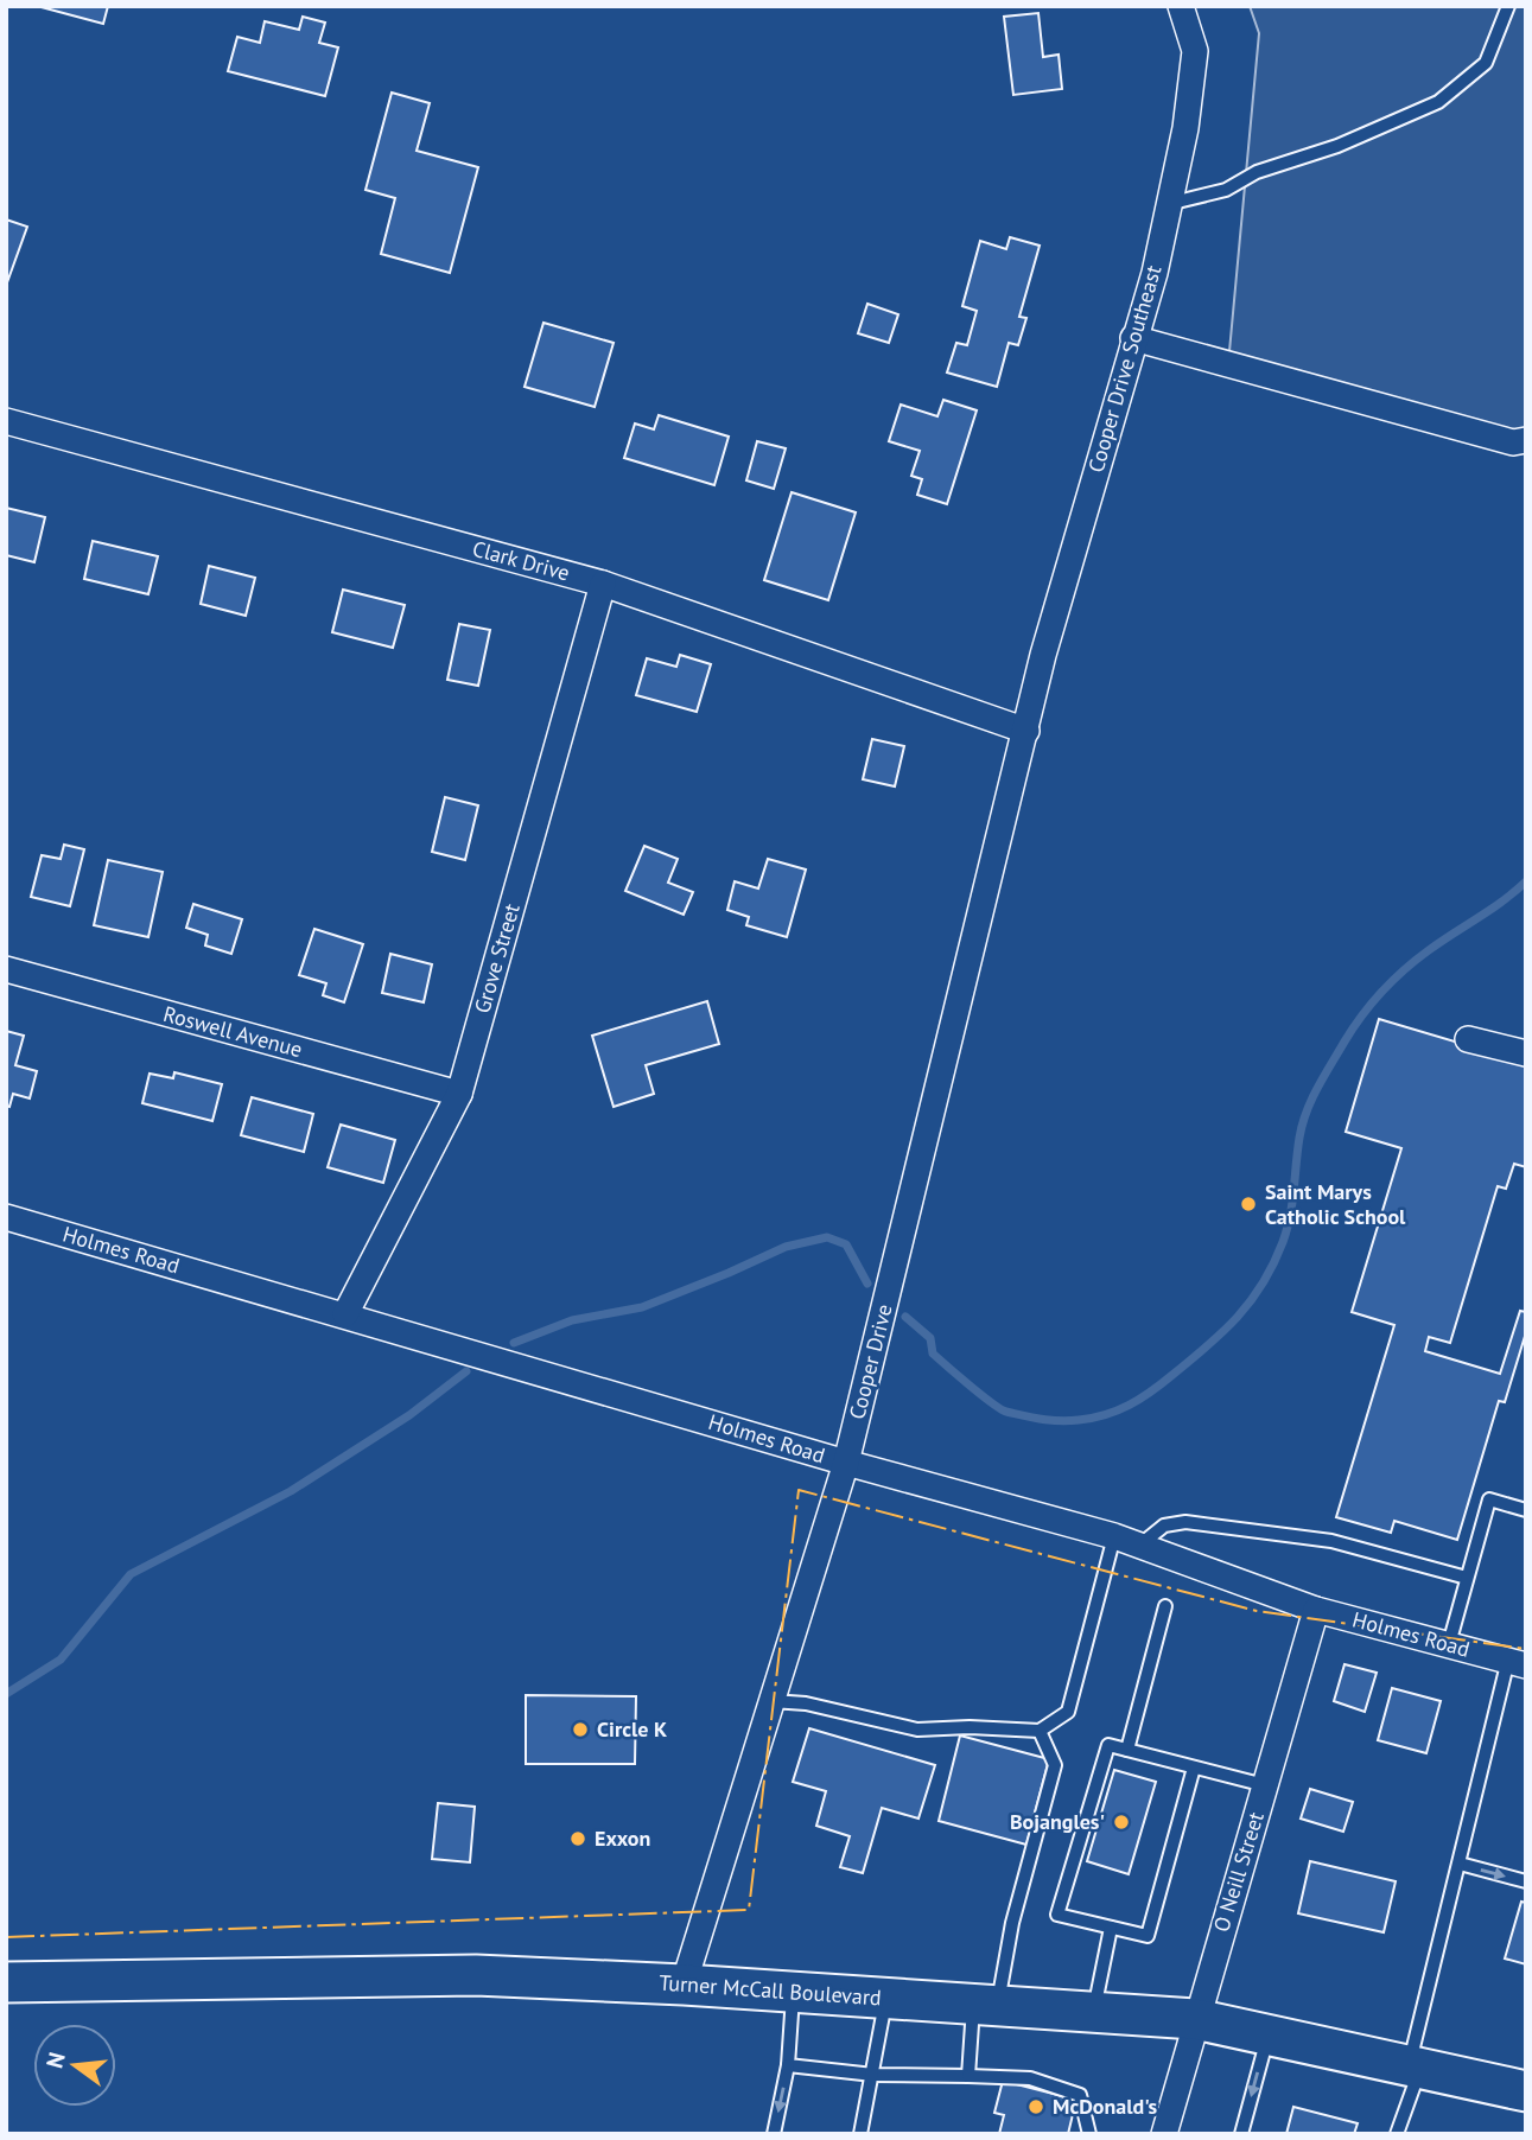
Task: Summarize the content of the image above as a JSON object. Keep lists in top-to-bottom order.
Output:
{
  "streets": {
    "main road": ["Turner McCall Boulevard"],
    "street": [
      "Cooper Drive Southeast",
      "Clark Drive",
      "Grove Street",
      "Roswell Avenue",
      "Holmes Road",
      "Cooper Drive",
      "O Neill Street"
    ]
  },
  "crossings": [
    ["Cooper Drive Southeast", "Clark Drive"],
    ["Cooper Drive Southeast", "Cooper Drive"],
    ["Clark Drive", "Grove Street"],
    ["Clark Drive", "Cooper Drive"],
    ["Grove Street", "Roswell Avenue"],
    ["Grove Street", "Holmes Road"],
    ["Holmes Road", "Cooper Drive"],
    ["Holmes Road", "O Neill Street"],
    ["Cooper Drive", "Turner McCall Boulevard"],
    ["O Neill Street", "Turner McCall Boulevard"]
  ],
  "places": [
    "Saint Marys Catholic School",
    "Circle K",
    "Bojangles'",
    "Exxon",
    "McDonald's"
  ],
  "north": "left"
}
